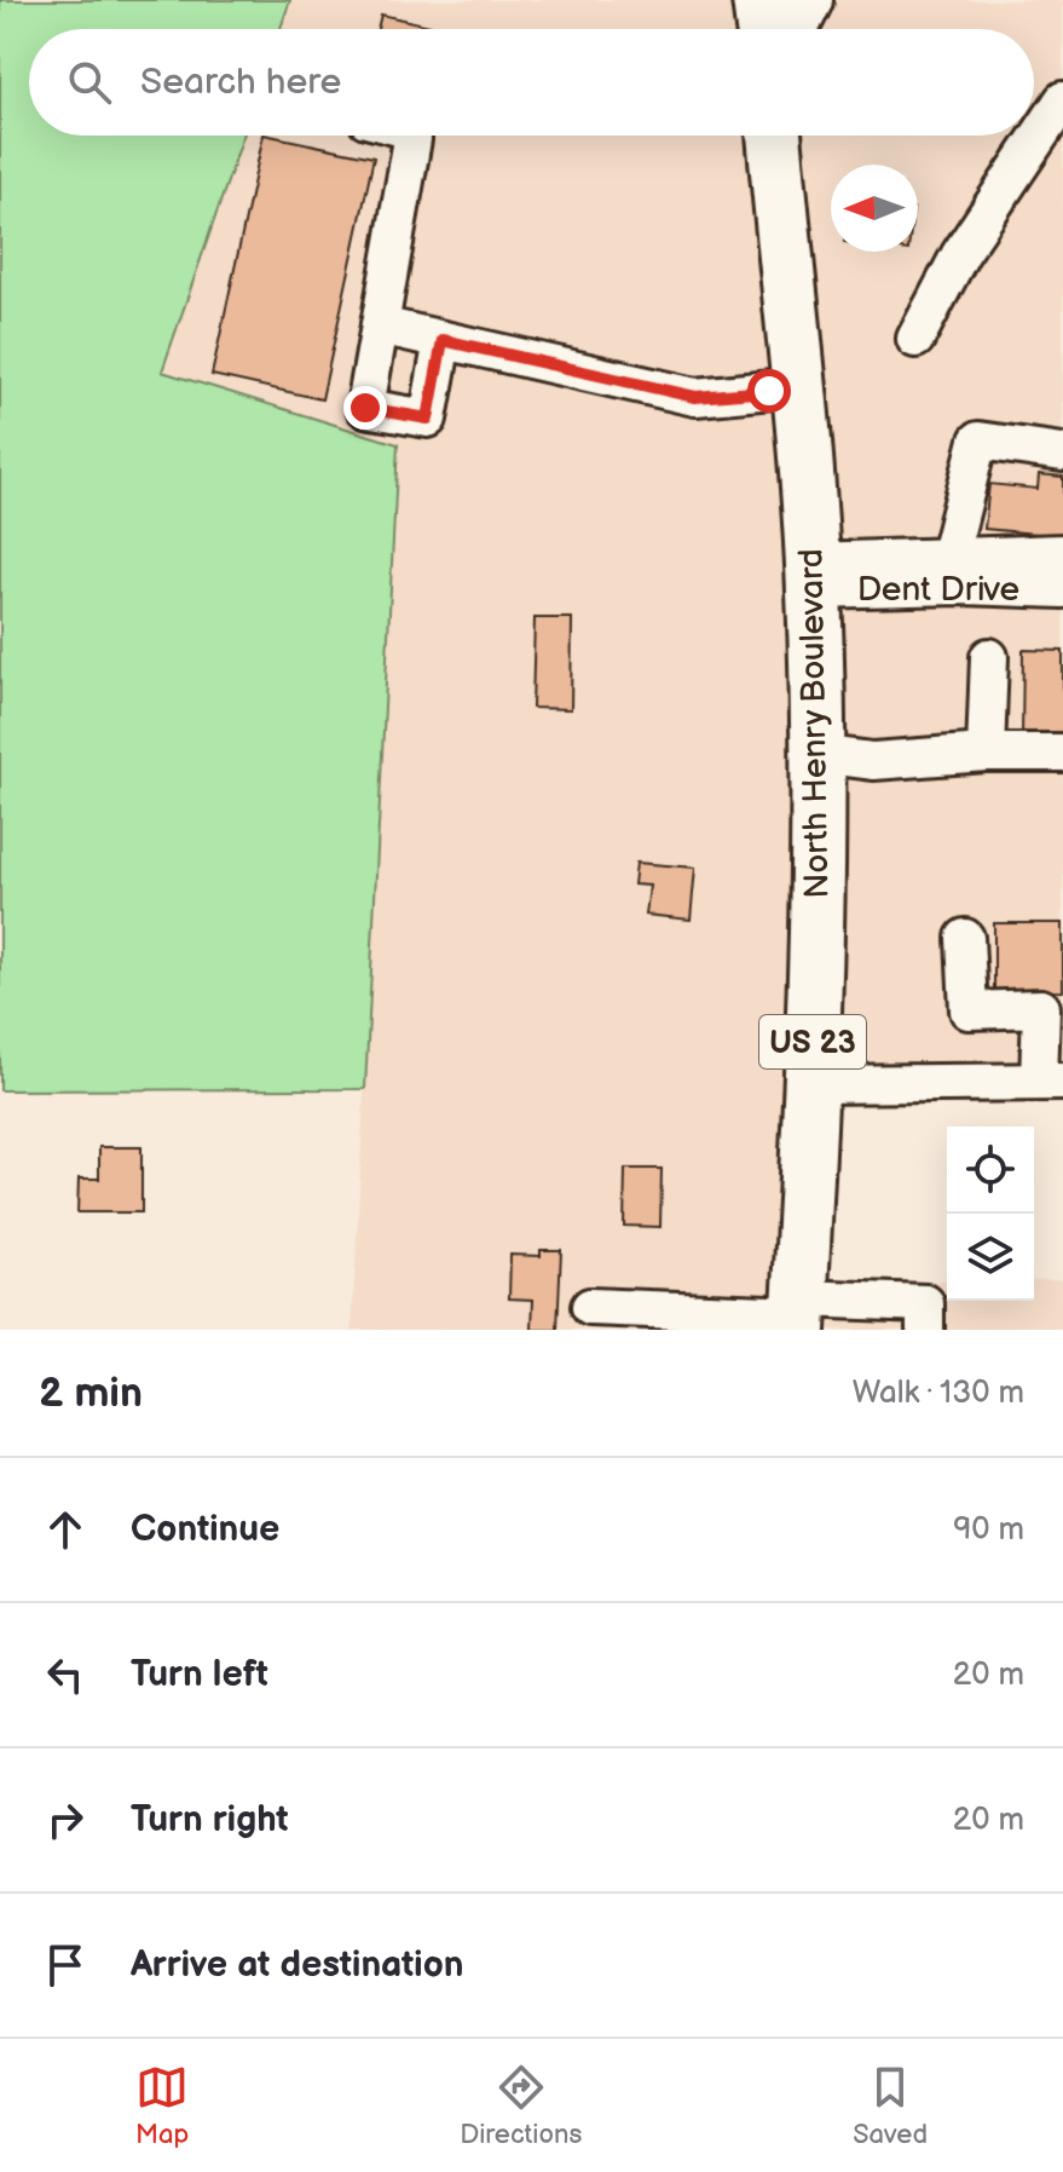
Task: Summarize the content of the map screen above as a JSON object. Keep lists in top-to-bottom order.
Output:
{
  "streets": {
    "highway": ["North Henry Boulevard", "US 23"],
    "street": ["Dent Drive"]
  },
  "crossings": [
    ["Dent Drive", "North Henry Boulevard"]
  ],
  "north": "left",
  "page": {
    "search": "Search here",
    "heading": ["2 min", "Walk · 130 m"],
    "list": [
      ["Continue", "90 m"],
      ["Turn left", "20 m"],
      ["Turn right", "20 m"],
      "Arrive at destination"
    ],
    "nav": ["Map", "Directions", "Saved"]
  }
}
